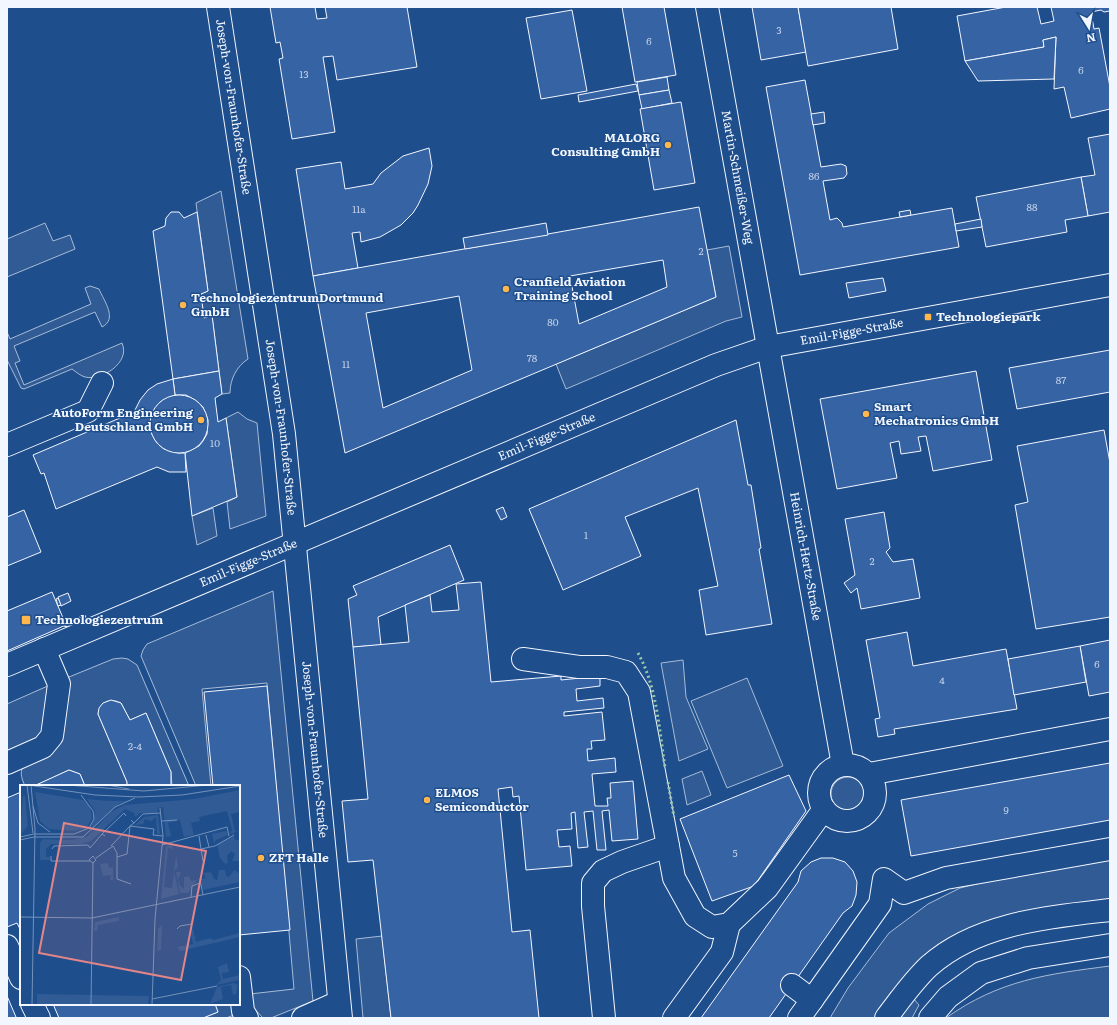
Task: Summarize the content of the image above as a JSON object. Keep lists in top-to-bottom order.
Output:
{
  "streets": {
    "main road": [
      "Joseph-von-Fraunhofer-Straße",
      "Martin-Schmeißer-Weg",
      "Emil-Figge-Straße",
      "Heinrich-Hertz-Straße"
    ]
  },
  "crossings": [
    ["Joseph-von-Fraunhofer-Straße", "Emil-Figge-Straße"],
    ["Martin-Schmeißer-Weg", "Emil-Figge-Straße"],
    ["Martin-Schmeißer-Weg", "Heinrich-Hertz-Straße"],
    ["Emil-Figge-Straße", "Heinrich-Hertz-Straße"]
  ],
  "places": {
    "other": [
      "MALORG Consulting GmbH",
      "Cranfield Aviation Training School",
      "TechnologiezentrumDortmund GmbH",
      "Smart Mechatronics GmbH",
      "AutoForm Engineering Deutschland GmbH",
      "ELMOS Semiconductor",
      "ZFT Halle"
    ],
    "transit": ["Technologiepark", "Technologiezentrum"]
  },
  "house_numbers": [
    "3",
    "6",
    "6",
    "13",
    "86",
    "88",
    "11a",
    "2",
    "80",
    "78",
    "11",
    "87",
    "10",
    "1",
    "2",
    "6",
    "4",
    "2-4",
    "9",
    "5"
  ],
  "north": "bottom"
}
